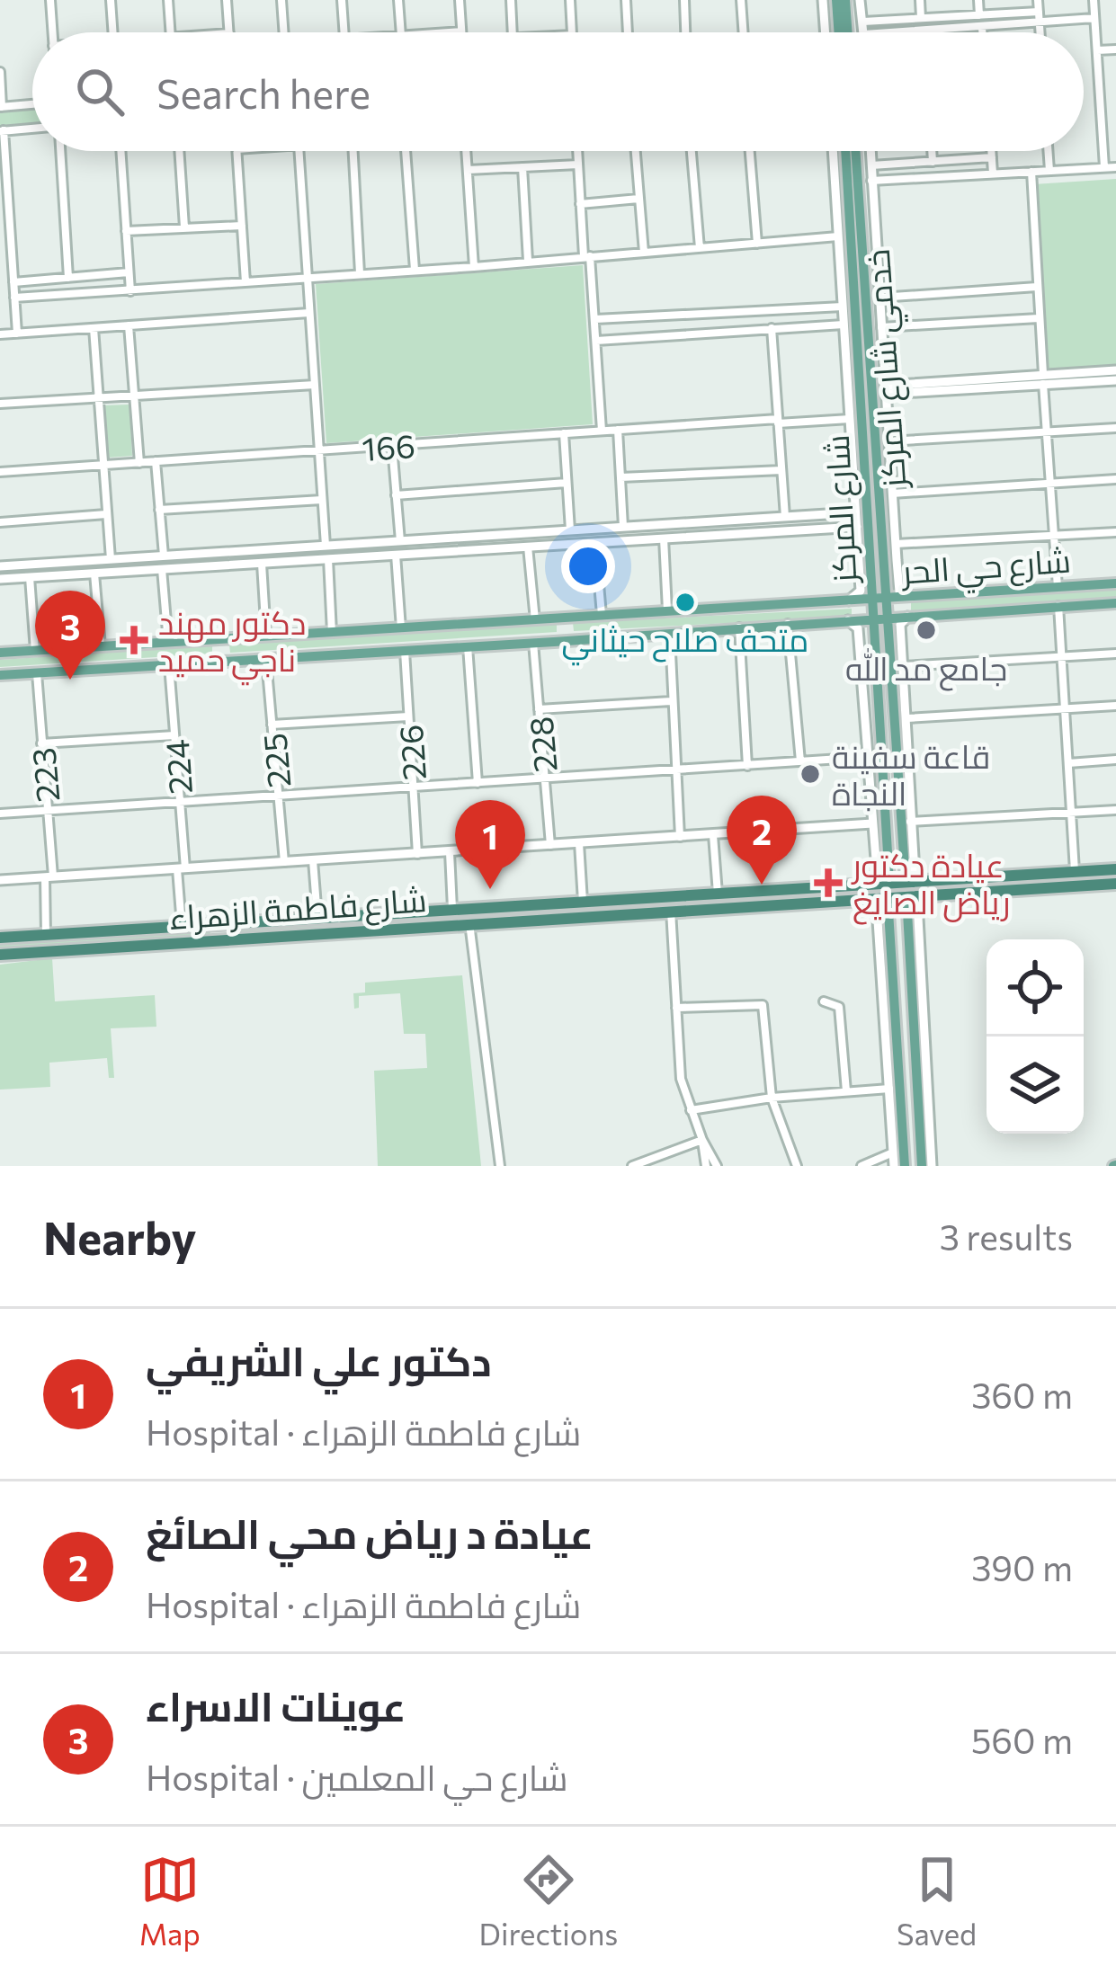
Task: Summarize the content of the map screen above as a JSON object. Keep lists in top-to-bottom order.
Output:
{
  "streets": {
    "highway": ["شارع فاطمة الزهراء"],
    "main road": ["شارع المركز", "شارع حي الحر"],
    "street": [
      "خدمي شارع المركز",
      "166",
      "228",
      "226",
      "225",
      "224",
      "223"
    ]
  },
  "crossings": [
    ["خدمي شارع المركز", "166"],
    ["خدمي شارع المركز", "شارع المركز"],
    ["خدمي شارع المركز", "شارع حي الحر"],
    ["شارع المركز", "شارع حي الحر"],
    ["شارع المركز", "شارع فاطمة الزهراء"],
    ["شارع حي الحر", "228"],
    ["شارع حي الحر", "226"],
    ["شارع حي الحر", "225"],
    ["شارع حي الحر", "224"],
    ["شارع حي الحر", "223"],
    ["224", "شارع فاطمة الزهراء"],
    ["223", "شارع فاطمة الزهراء"]
  ],
  "places": {
    "other": ["متحف صلاح حيثاني", "جامع مد الله", "قاعة سفينة النجاة"],
    "health": ["دكتور مهند ناجي حميد", "عيادة دكتور رياض الصايغ"]
  },
  "page": {
    "search": "Search here",
    "pins": ["3", "2", "1"],
    "heading": ["Nearby", "3 results"],
    "list": [
      {
        "mark": "1",
        "name": "دكتور علي الشريفي",
        "note": "Hospital · شارع فاطمة الزهراء",
        "value": "360 m"
      },
      {
        "mark": "2",
        "name": "عيادة د رياض محي الصائغ",
        "note": "Hospital · شارع فاطمة الزهراء",
        "value": "390 m"
      },
      {
        "mark": "3",
        "name": "عوينات الاسراء",
        "note": "Hospital · شارع حي المعلمين",
        "value": "560 m"
      }
    ],
    "nav": ["Map", "Directions", "Saved"]
  }
}
